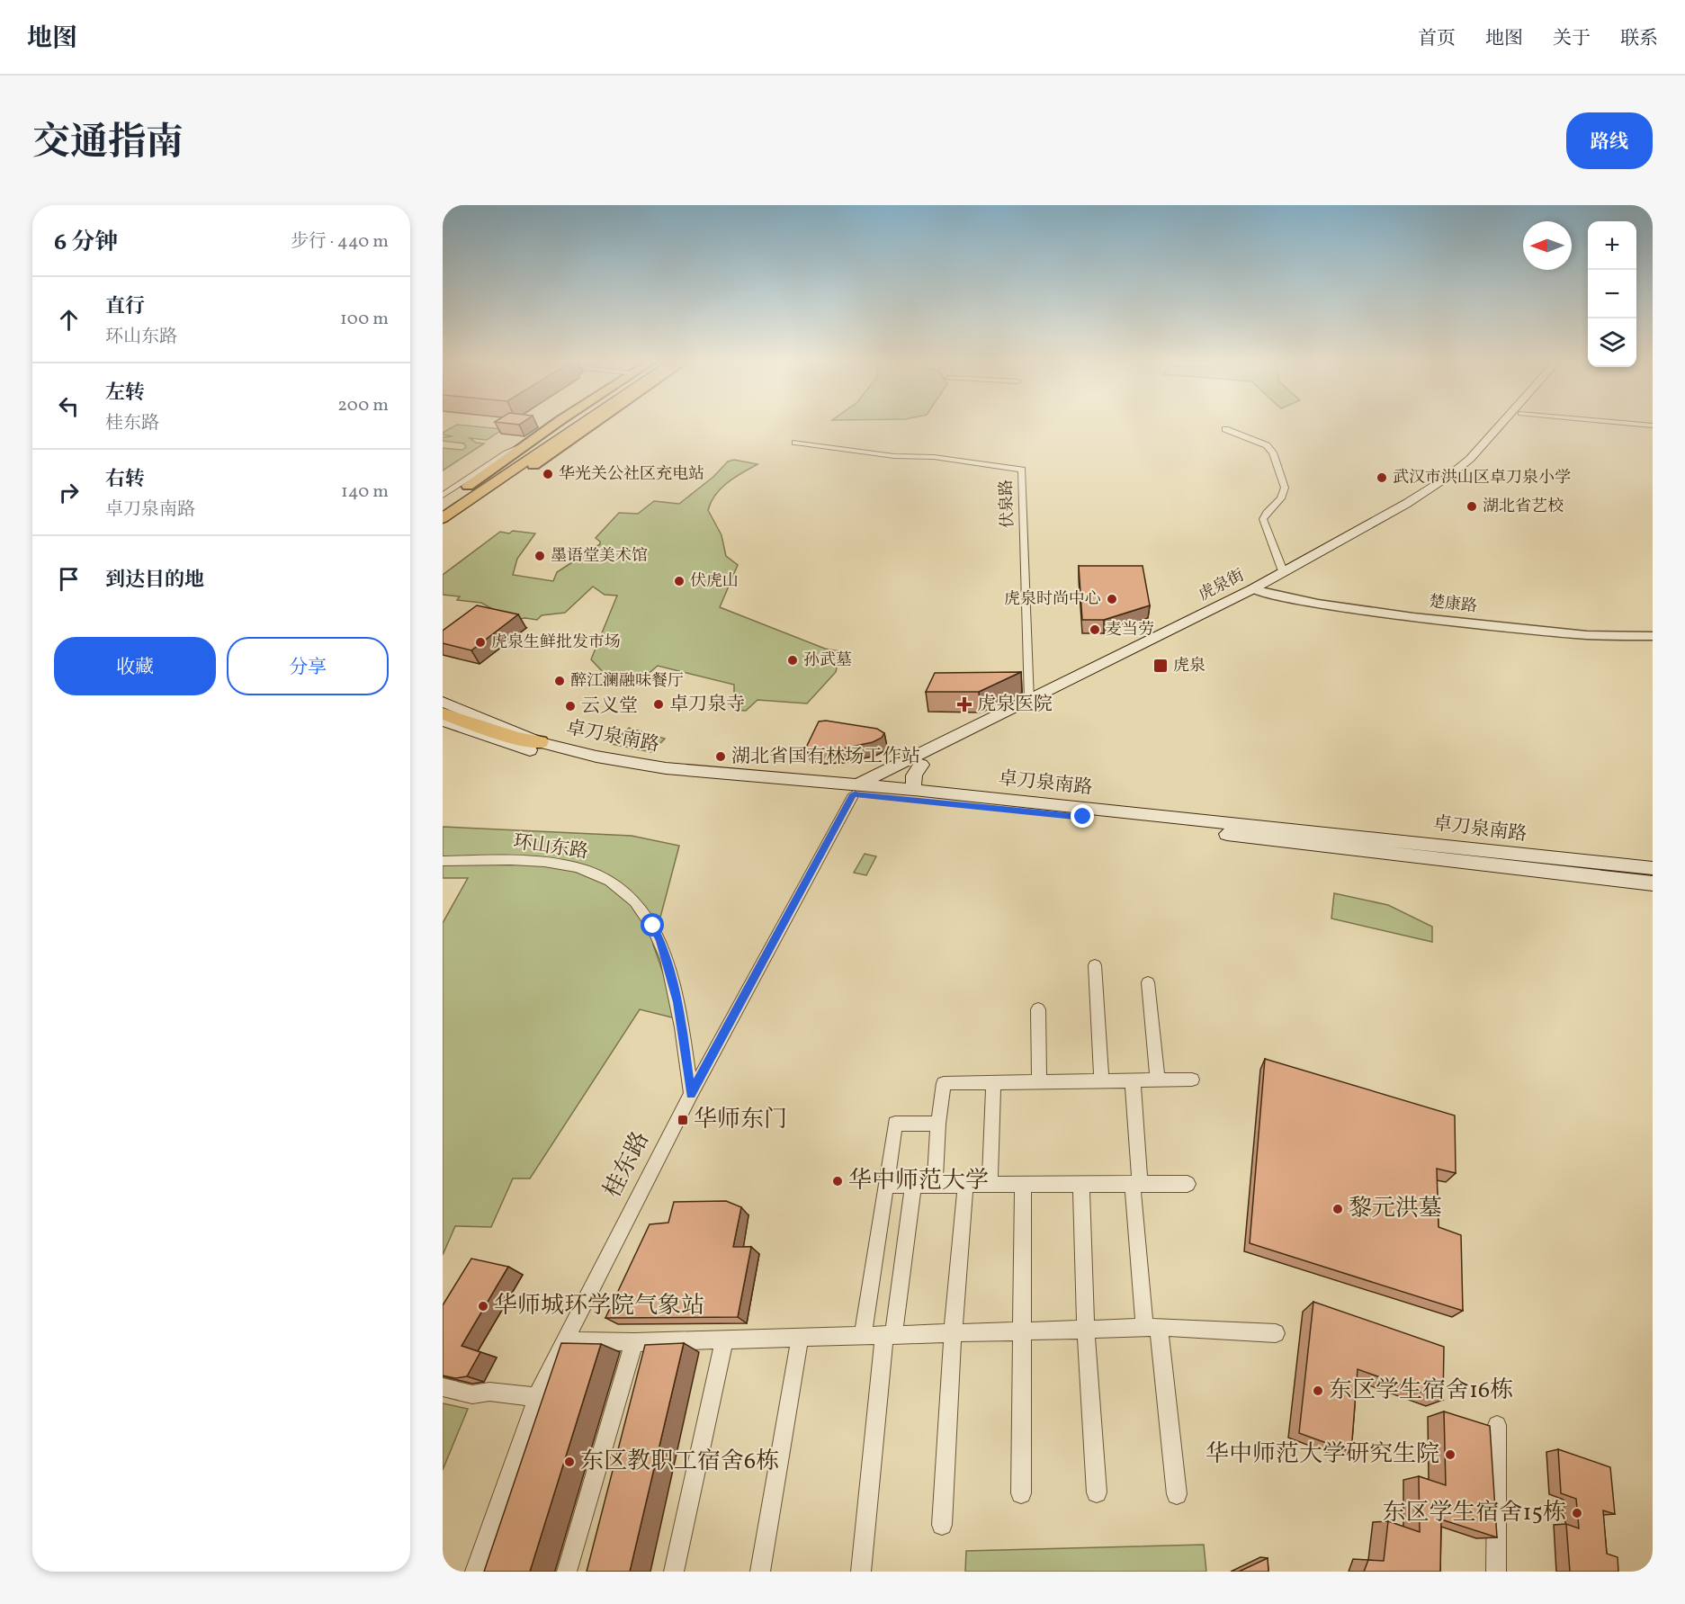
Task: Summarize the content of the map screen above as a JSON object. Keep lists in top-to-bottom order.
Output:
{
  "streets": {
    "main road": ["虎泉街", "卓刀泉南路"],
    "street": [
      "伏泉路",
      "楚康路",
      "环山东路",
      "桂东路"
    ]
  },
  "crossings": [
    ["伏泉路", "虎泉街"],
    ["虎泉街", "楚康路"],
    ["虎泉街", "卓刀泉南路"],
    ["虎泉街", "桂东路"],
    ["卓刀泉南路", "桂东路"],
    ["环山东路", "桂东路"]
  ],
  "places": {
    "other": [
      "华光关公社区充电站",
      "武汉市洪山区卓刀泉小学",
      "湖北省艺校",
      "墨语堂美术馆",
      "伏虎山",
      "虎泉时尚中心",
      "麦当劳",
      "虎泉生鲜批发市场",
      "孙武墓",
      "醉江澜融味餐厅",
      "卓刀泉寺",
      "云义堂",
      "湖北省国有林场工作站",
      "华中师范大学",
      "黎元洪墓",
      "华师城环学院气象站",
      "东区学生宿舍16栋",
      "华中师范大学研究生院",
      "东区教职工宿舍6栋",
      "东区学生宿舍15栋"
    ],
    "transit": ["虎泉", "华师东门"],
    "health": ["虎泉医院"]
  },
  "north": "left",
  "page": {
    "header": "地图",
    "nav": [
      "首页",
      "地图",
      "关于",
      "联系"
    ],
    "title": "交通指南",
    "buttons": [
      "路线",
      ["收藏", "分享"]
    ],
    "heading": ["6 分钟", "步行 · 440 m"],
    "map_buttons": ["+", "−"],
    "list": [
      ["直行", "环山东路", "100 m"],
      ["左转", "桂东路", "200 m"],
      ["右转", "卓刀泉南路", "140 m"],
      "到达目的地"
    ]
  }
}
